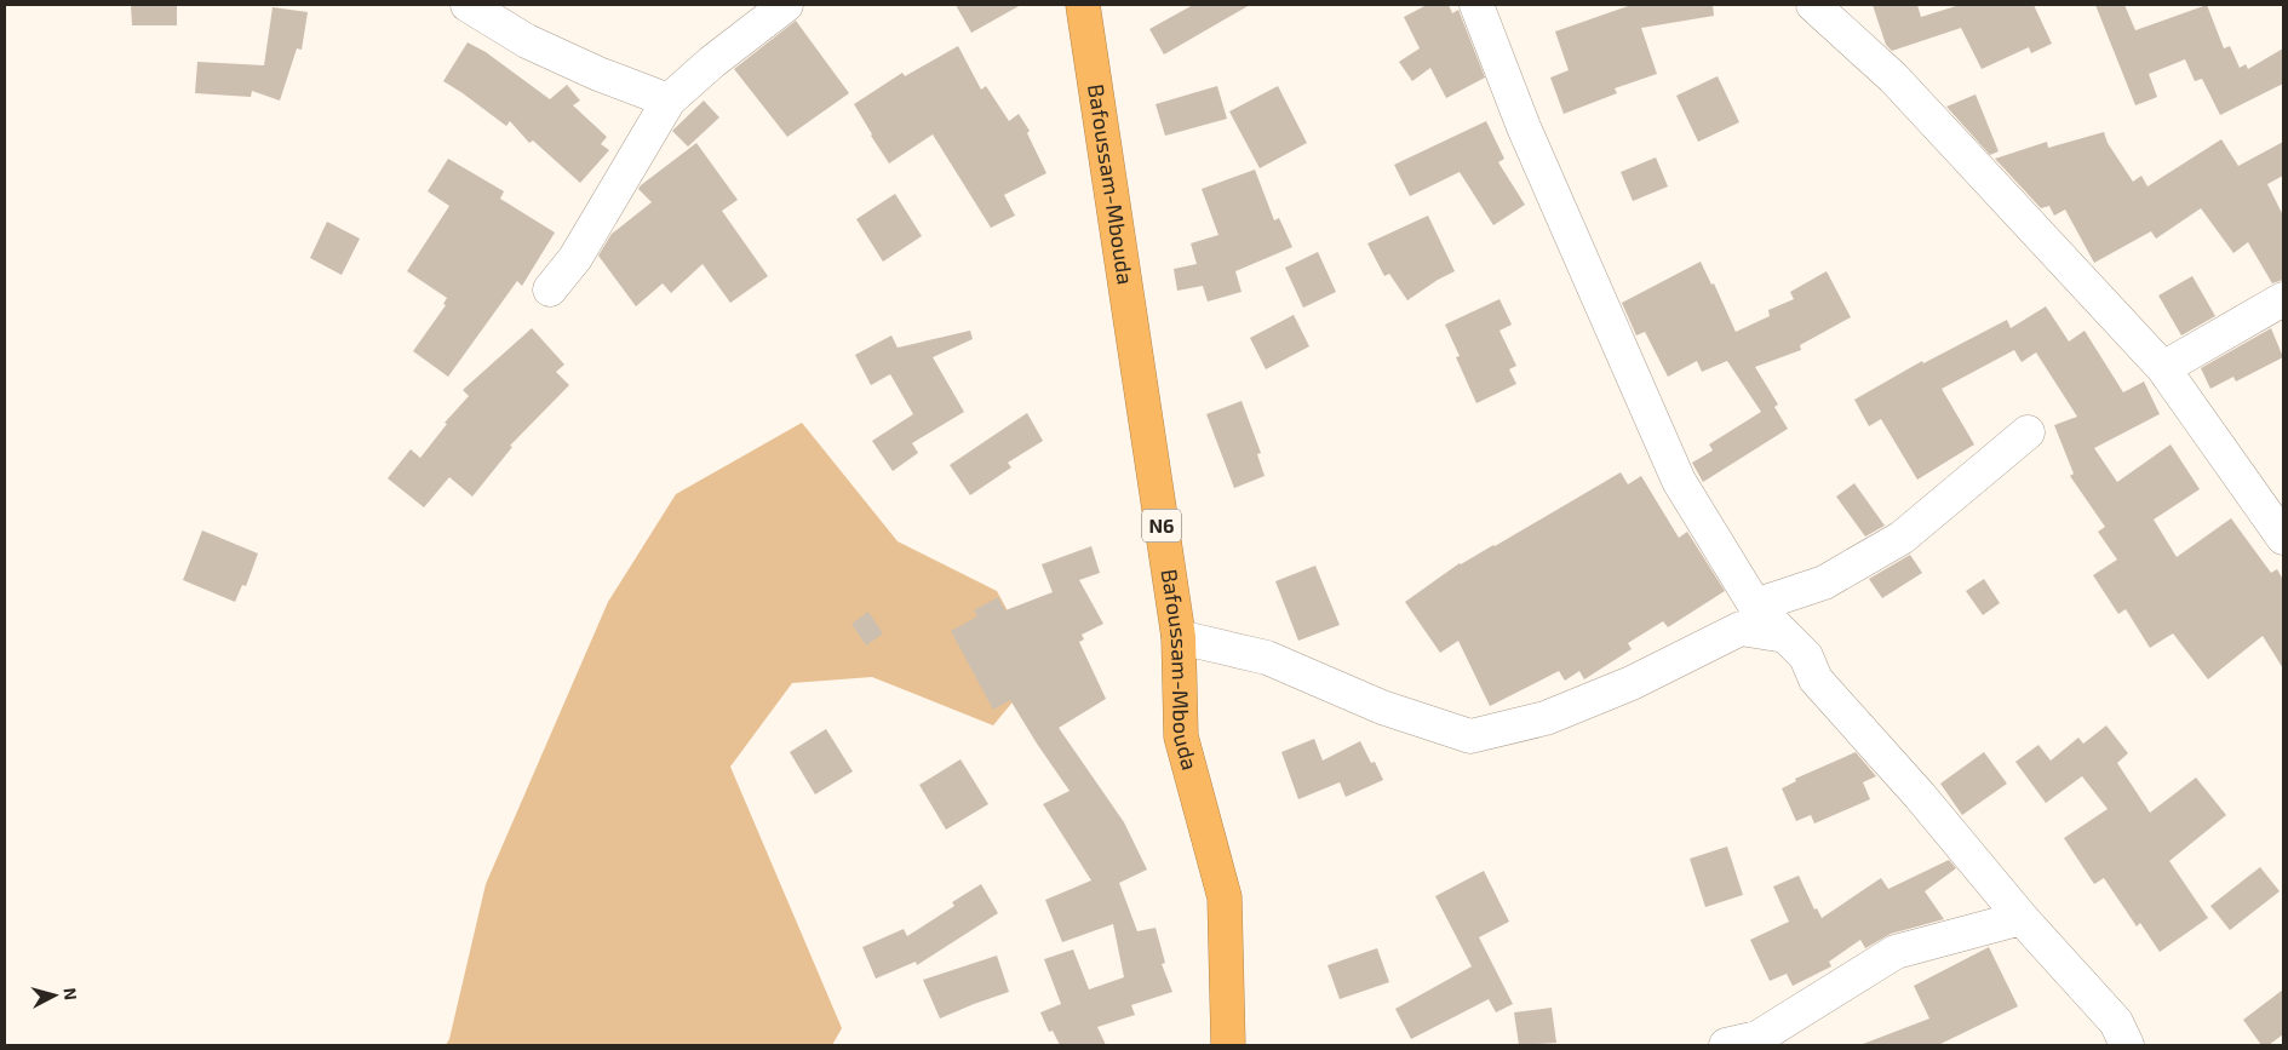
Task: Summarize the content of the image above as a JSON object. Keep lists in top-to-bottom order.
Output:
{
  "streets": {
    "highway": ["Bafoussam-Mbouda", "N6"]
  },
  "north": "right"
}
